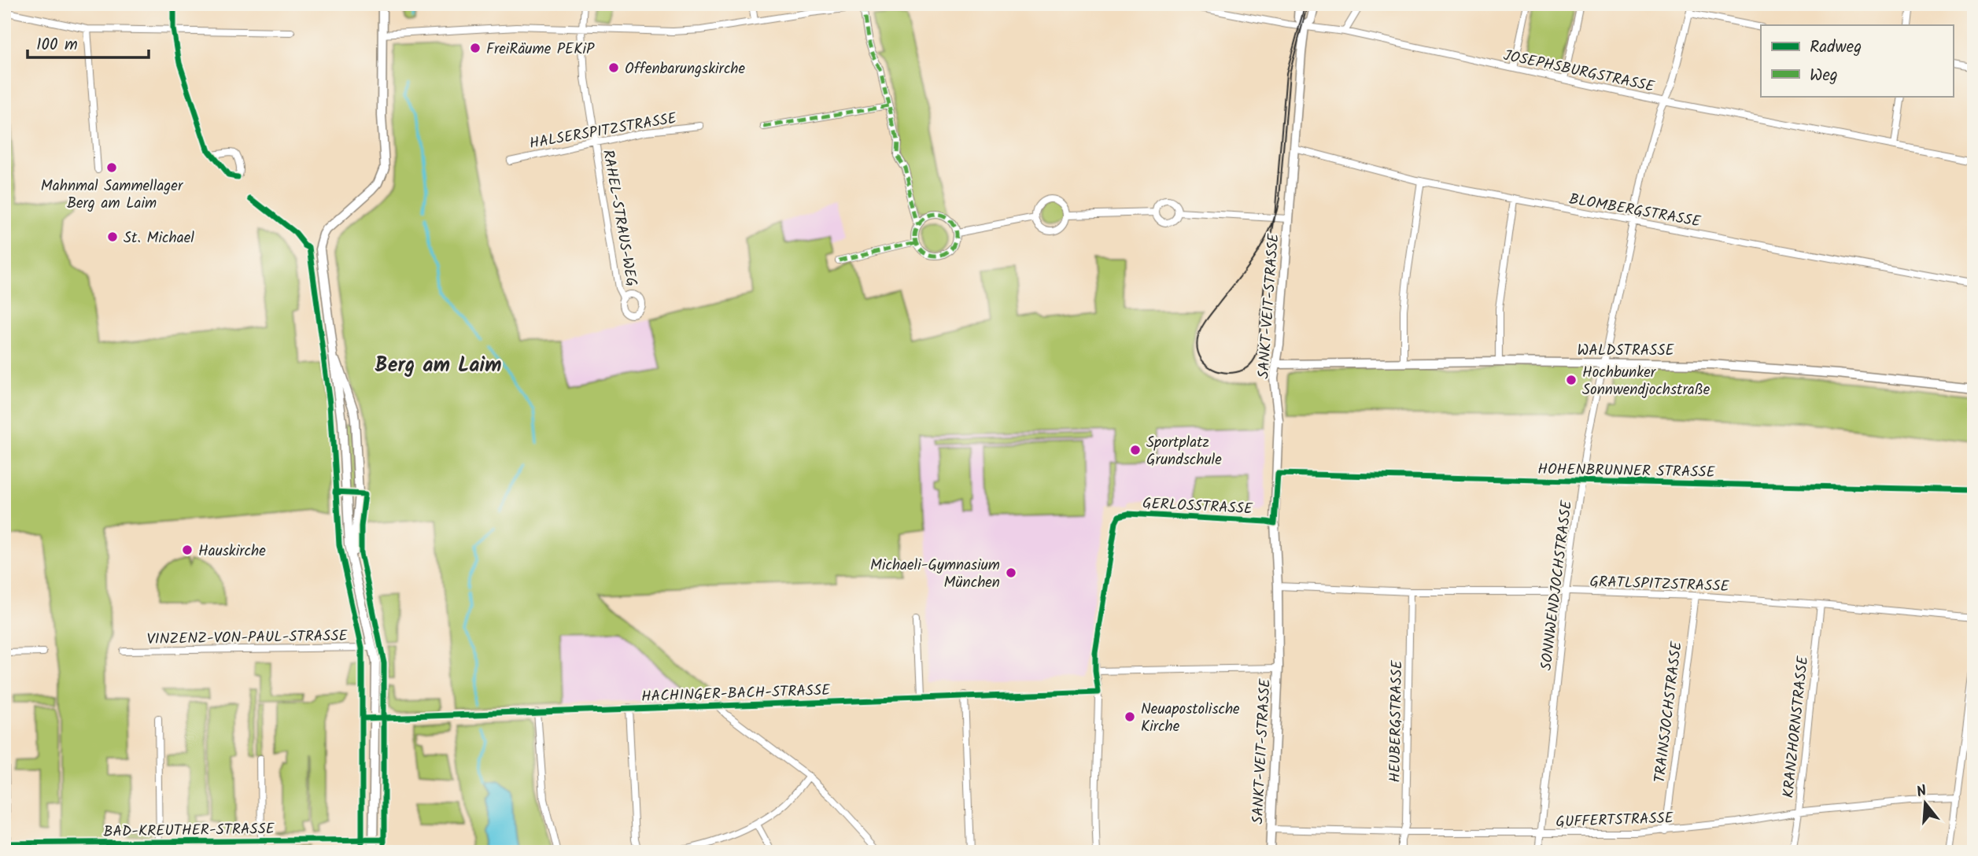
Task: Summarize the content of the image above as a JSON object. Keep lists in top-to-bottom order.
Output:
{
  "streets": {
    "street": [
      "JOSEPHSBURGSTRASSE",
      "HALSERSPITZSTRASSE",
      "BLOMBERGSTRASSE",
      "RAHEL-STRAUS-WEG",
      "SANKT-VEIT-STRASSE",
      "WALDSTRASSE",
      "HOHENBRUNNER STRASSE",
      "GERLOSSTRASSE",
      "GRATLSPITZSTRASSE",
      "SONNWENDJOCHSTRASSE",
      "VINZENZ-VON-PAUL-STRASSE",
      "HACHINGER-BACH-STRASSE",
      "TRAINSJOCHSTRASSE",
      "HEUBERGSTRASSE",
      "KRANZHORNSTRASSE",
      "GUFFERTSTRASSE",
      "BAD-KREUTHER-STRASSE"
    ]
  },
  "crossings": [
    ["JOSEPHSBURGSTRASSE", "SANKT-VEIT-STRASSE"],
    ["JOSEPHSBURGSTRASSE", "SONNWENDJOCHSTRASSE"],
    ["HALSERSPITZSTRASSE", "RAHEL-STRAUS-WEG"],
    ["BLOMBERGSTRASSE", "SANKT-VEIT-STRASSE"],
    ["BLOMBERGSTRASSE", "SONNWENDJOCHSTRASSE"],
    ["SANKT-VEIT-STRASSE", "WALDSTRASSE"],
    ["SANKT-VEIT-STRASSE", "HOHENBRUNNER STRASSE"],
    ["SANKT-VEIT-STRASSE", "GERLOSSTRASSE"],
    ["SANKT-VEIT-STRASSE", "GRATLSPITZSTRASSE"],
    ["SANKT-VEIT-STRASSE", "GUFFERTSTRASSE"],
    ["WALDSTRASSE", "SONNWENDJOCHSTRASSE"],
    ["HOHENBRUNNER STRASSE", "SONNWENDJOCHSTRASSE"],
    ["GRATLSPITZSTRASSE", "SONNWENDJOCHSTRASSE"],
    ["GRATLSPITZSTRASSE", "TRAINSJOCHSTRASSE"],
    ["GRATLSPITZSTRASSE", "HEUBERGSTRASSE"],
    ["GRATLSPITZSTRASSE", "KRANZHORNSTRASSE"],
    ["SONNWENDJOCHSTRASSE", "GUFFERTSTRASSE"],
    ["TRAINSJOCHSTRASSE", "GUFFERTSTRASSE"],
    ["HEUBERGSTRASSE", "GUFFERTSTRASSE"],
    ["KRANZHORNSTRASSE", "GUFFERTSTRASSE"]
  ],
  "districts": ["Berg am Laim"],
  "places": [
    "FreiRäume PEKiP",
    "Offenbarungskirche",
    "Mahnmal Sammellager Berg am Laim",
    "St. Michael",
    "Hochbunker Sonnwendjochstraße",
    "Sportplatz Grundschule",
    "Hauskirche",
    "Michaeli-Gymnasium München",
    "Neuapostolische Kirche"
  ],
  "legend": ["Radweg", "Weg"],
  "scale_bar": "100 m",
  "north": "top"
}
